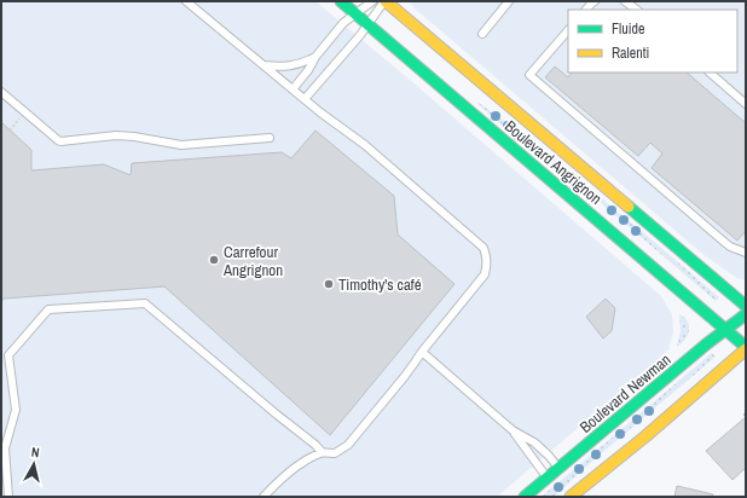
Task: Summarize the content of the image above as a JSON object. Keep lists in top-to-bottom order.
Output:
{
  "streets": {
    "main road": ["Boulevard Angrignon", "Boulevard Newman"]
  },
  "crossings": [
    ["Boulevard Angrignon", "Boulevard Newman"]
  ],
  "places": ["Carrefour Angrignon", "Timothy's café"],
  "legend": ["Fluide", "Ralenti"],
  "north": "top"
}
